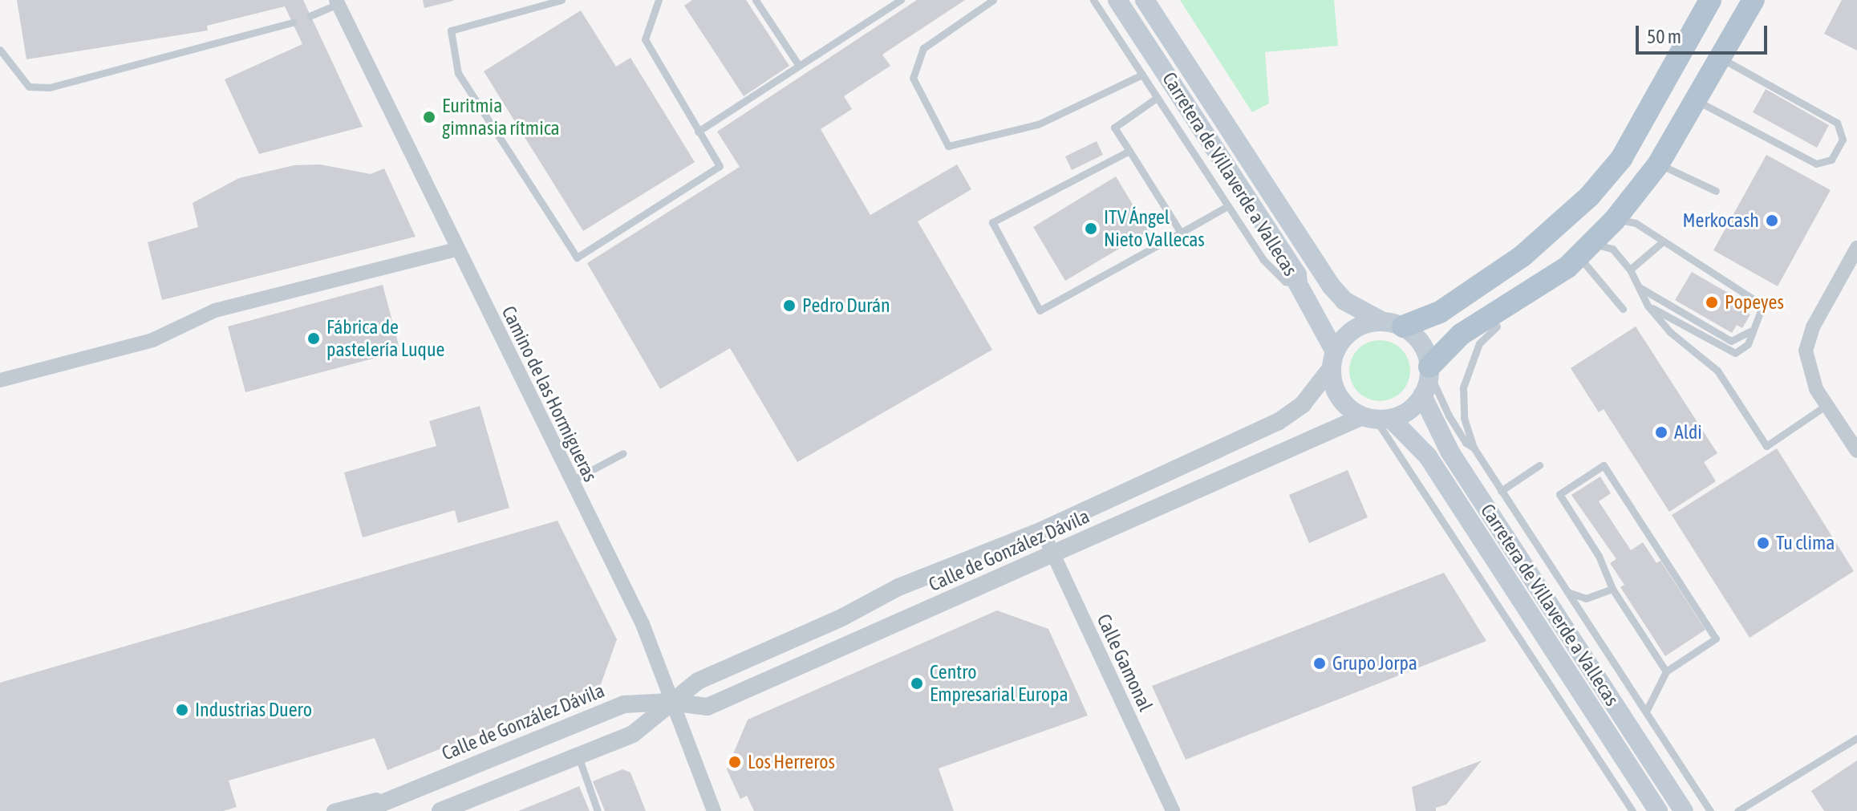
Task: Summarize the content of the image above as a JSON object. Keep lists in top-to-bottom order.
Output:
{
  "streets": {
    "main road": ["Carretera de Villaverde a Vallecas"],
    "street": ["Camino de las Hormigueras", "Calle de González Dávila", "Calle Gamonal"]
  },
  "crossings": [
    ["Carretera de Villaverde a Vallecas", "Calle de González Dávila"],
    ["Camino de las Hormigueras", "Calle de González Dávila"],
    ["Calle de González Dávila", "Calle Gamonal"]
  ],
  "places": [
    "Euritmia gimnasia rítmica",
    "Merkocash",
    "ITV Ángel Nieto Vallecas",
    "Popeyes",
    "Pedro Durán",
    "Fábrica de pastelería Luque",
    "Aldi",
    "Tu clima",
    "Grupo Jorpa",
    "Centro Empresarial Europa",
    "Industrias Duero",
    "Los Herreros"
  ],
  "scale_bar": "50 m"
}
